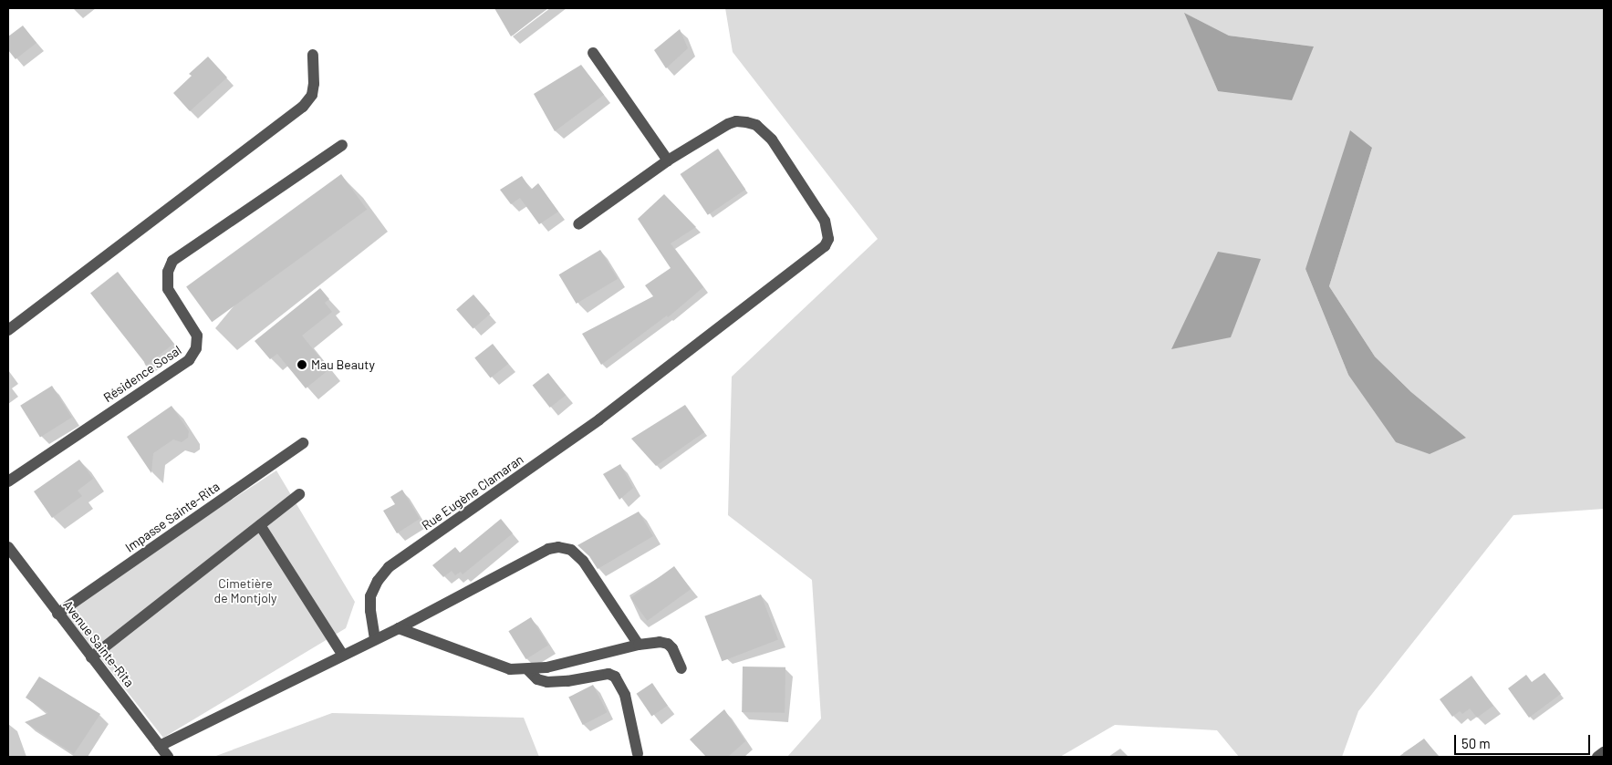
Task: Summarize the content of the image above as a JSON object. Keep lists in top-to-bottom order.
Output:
{
  "streets": {
    "street": [
      "Résidence Sosal",
      "Rue Eugène Clamaran",
      "Impasse Sainte-Rita",
      "Avenue Sainte-Rita"
    ]
  },
  "crossings": [
    ["Impasse Sainte-Rita", "Avenue Sainte-Rita"]
  ],
  "parks": ["Cimetière de Montjoly"],
  "places": ["Mau Beauty"],
  "scale_bar": "50 m"
}
